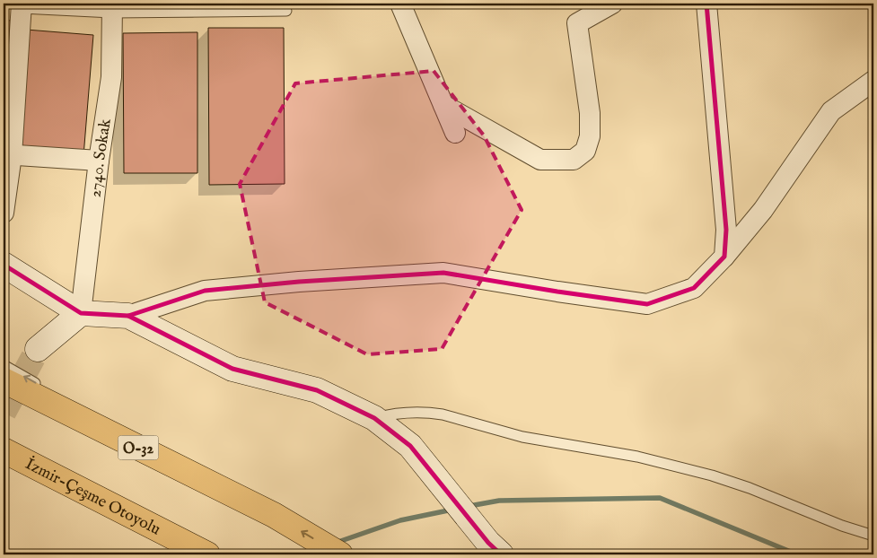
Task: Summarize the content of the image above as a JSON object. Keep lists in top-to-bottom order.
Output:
{
  "streets": {
    "highway": ["O-32", "İzmir-Çeşme Otoyolu"],
    "street": ["2740. Sokak"]
  }
}
